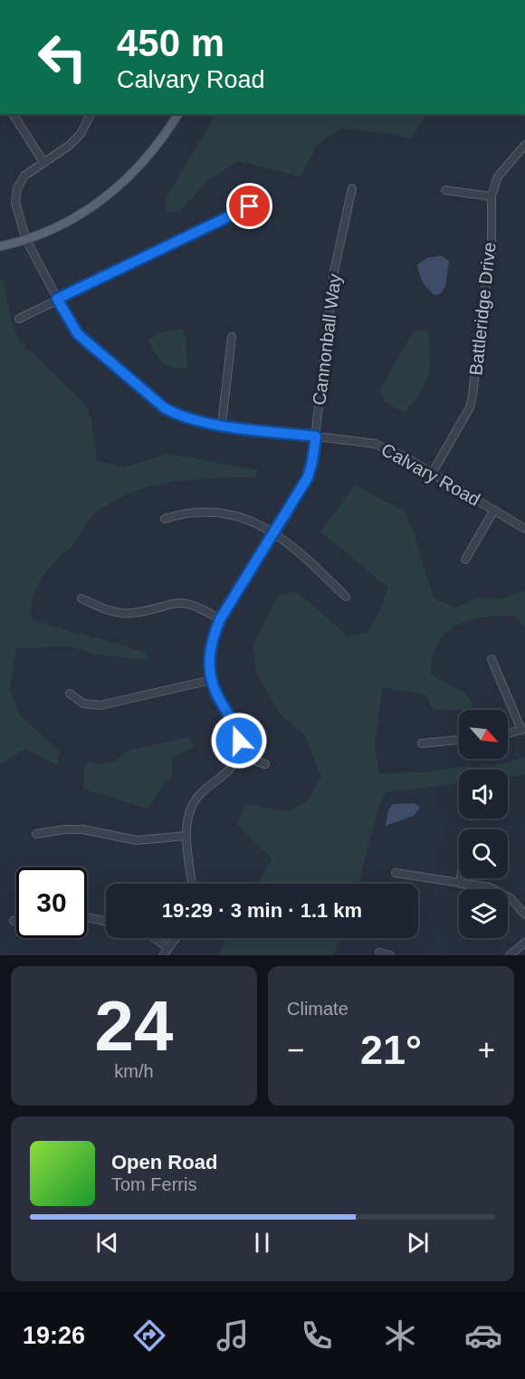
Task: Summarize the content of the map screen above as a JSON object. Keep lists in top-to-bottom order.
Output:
{
  "streets": {
    "street": ["Battleridge Drive", "Cannonball Way", "Calvary Road"]
  },
  "crossings": [
    ["Battleridge Drive", "Calvary Road"],
    ["Cannonball Way", "Calvary Road"]
  ],
  "north": "bottom right",
  "page": {
    "turn": ["450 m", "Calvary Road"],
    "limit": "30",
    "trip": "19:29 · 3 min · 1.1 km",
    "tile": [
      ["24", "km/h"],
      "Climate"
    ],
    "heat": ["−", "21°", "+"],
    "song": ["Open Road", "Tom Ferris"],
    "tabs": "19:26"
  }
}
